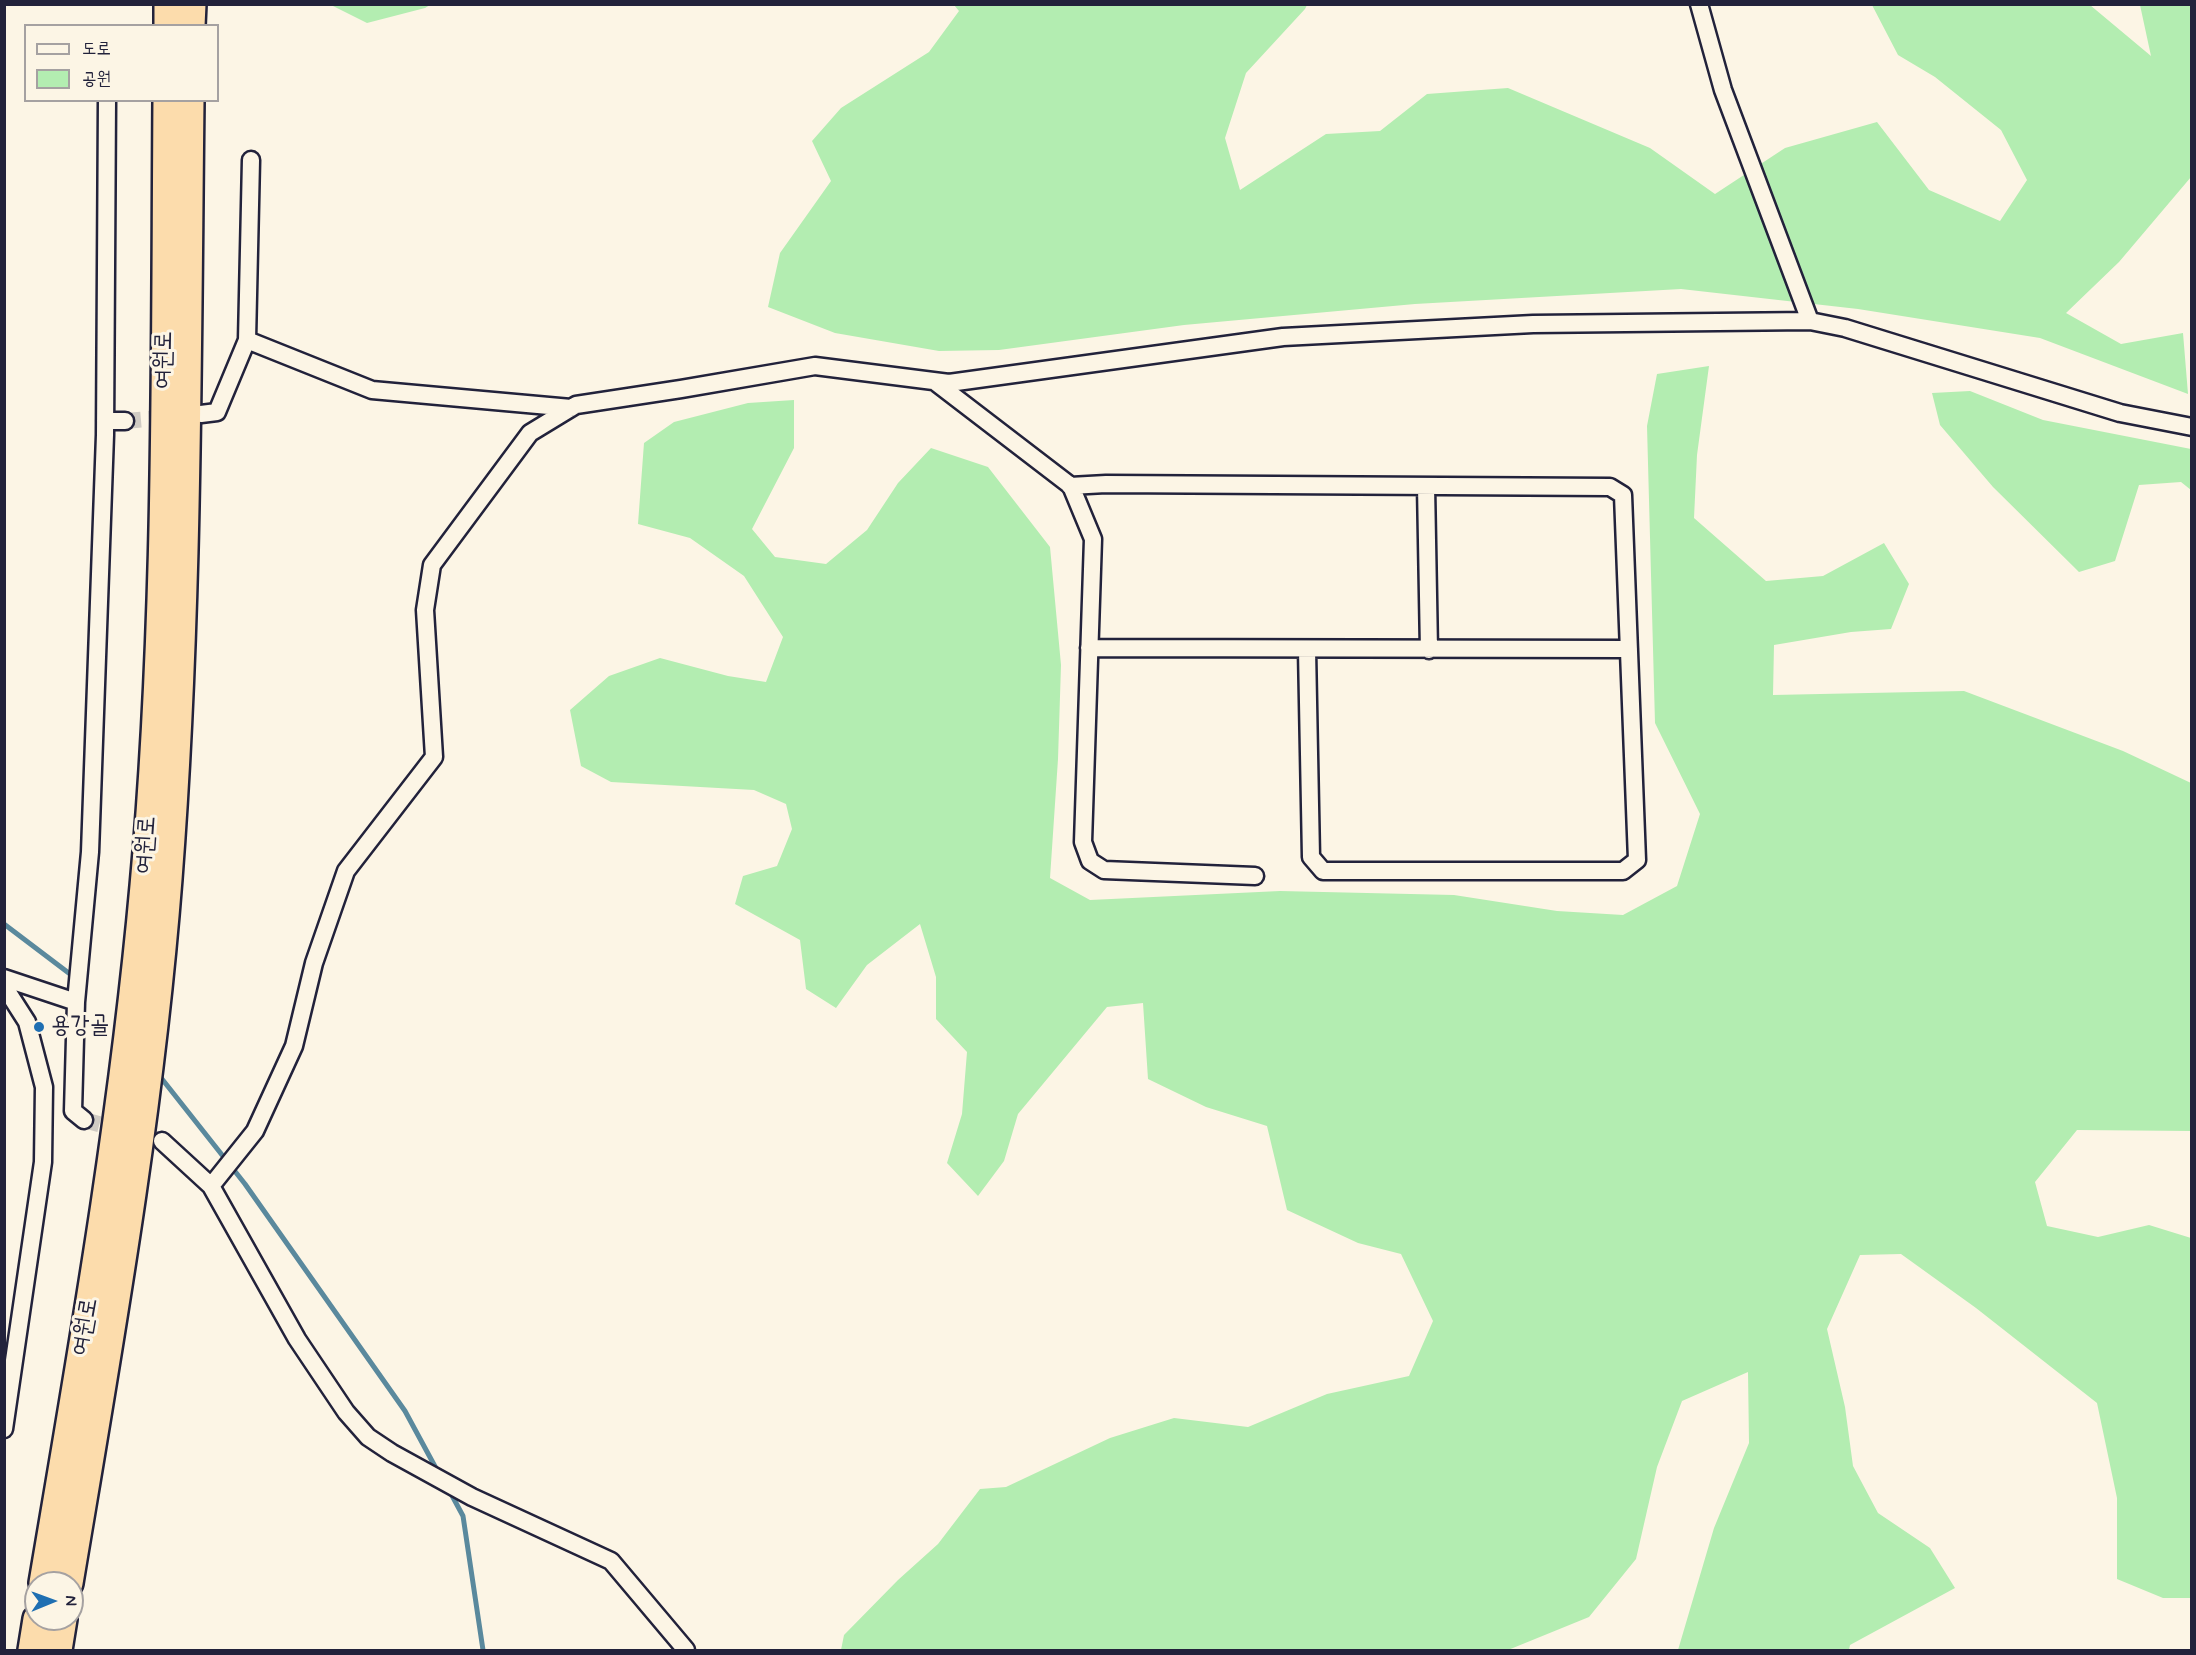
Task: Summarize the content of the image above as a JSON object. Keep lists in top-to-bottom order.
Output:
{
  "streets": {
    "highway": ["여원로"]
  },
  "places": ["용강골"],
  "legend": ["도로", "공원"],
  "north": "right"
}
